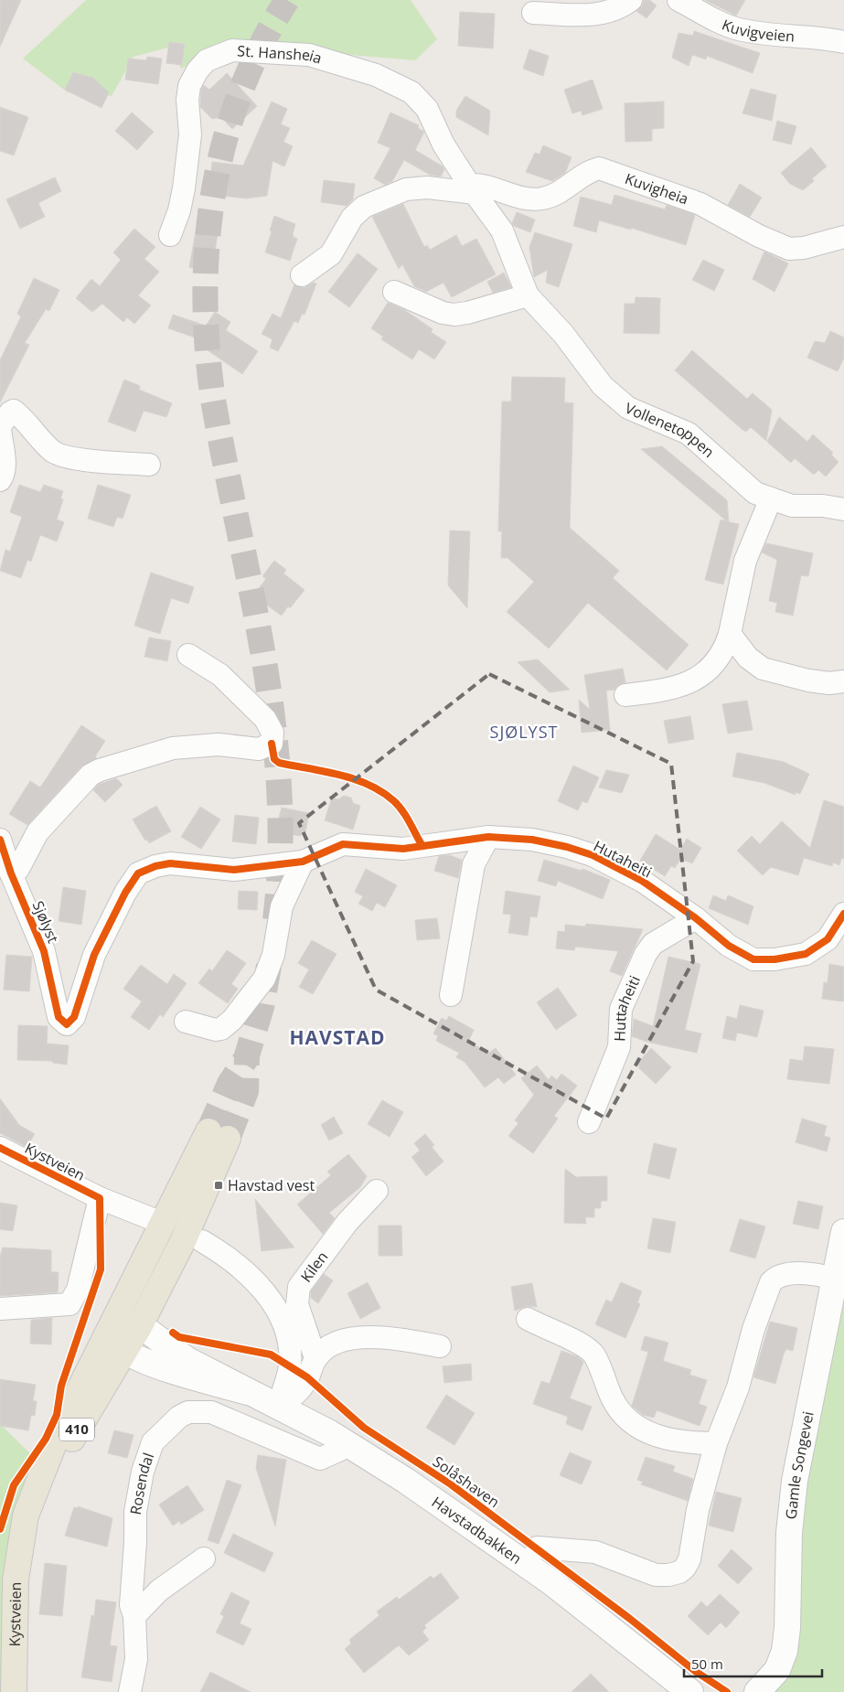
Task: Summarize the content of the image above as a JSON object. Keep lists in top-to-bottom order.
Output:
{
  "streets": {
    "main road": [
      "Kystveien",
      "410",
      "Gamle Songevei",
      "Havstadbakken"
    ],
    "street": [
      "Kuvigveien",
      "St. Hansheia",
      "Kuvigheia",
      "Vollenetoppen",
      "Hutaheiti",
      "Sjølyst",
      "Huttaheiti",
      "Kilen",
      "Rosendal"
    ],
    "cycle path": ["Solåshaven"]
  },
  "crossings": [
    ["St. Hansheia", "Kuvigheia"],
    ["St. Hansheia", "Vollenetoppen"],
    ["Hutaheiti", "Sjølyst"],
    ["Hutaheiti", "Huttaheiti"],
    ["Kystveien", "Havstadbakken"],
    ["Rosendal", "Havstadbakken"]
  ],
  "districts": ["SJØLYST", "HAVSTAD"],
  "places": {
    "transit": ["Havstad vest"]
  },
  "scale_bar": "50 m"
}
